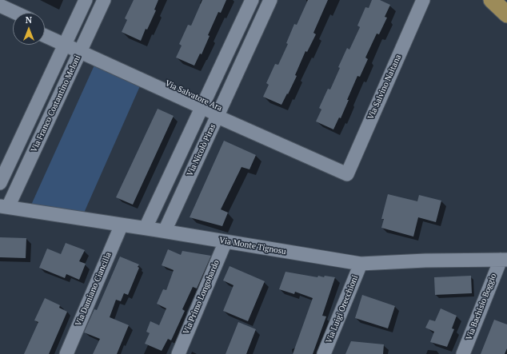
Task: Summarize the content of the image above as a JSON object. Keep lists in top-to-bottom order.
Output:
{
  "streets": {
    "street": [
      "Via Salvino Naitana",
      "Via Salvatore Ara",
      "Via Franco Costantino Meloni",
      "Via Nicolò Piras",
      "Via Monte Tignosu",
      "Via Damiano Ciancilla",
      "Via Primo Longobardo",
      "Via Bachisio Boggio",
      "Via Luigi Orecchioni"
    ]
  },
  "crossings": [
    ["Via Salvino Naitana", "Via Salvatore Ara"],
    ["Via Salvatore Ara", "Via Franco Costantino Meloni"],
    ["Via Salvatore Ara", "Via Nicolò Piras"],
    ["Via Franco Costantino Meloni", "Via Monte Tignosu"],
    ["Via Nicolò Piras", "Via Monte Tignosu"],
    ["Via Monte Tignosu", "Via Damiano Ciancilla"],
    ["Via Monte Tignosu", "Via Primo Longobardo"],
    ["Via Monte Tignosu", "Via Bachisio Boggio"],
    ["Via Monte Tignosu", "Via Luigi Orecchioni"]
  ],
  "north": "top"
}
